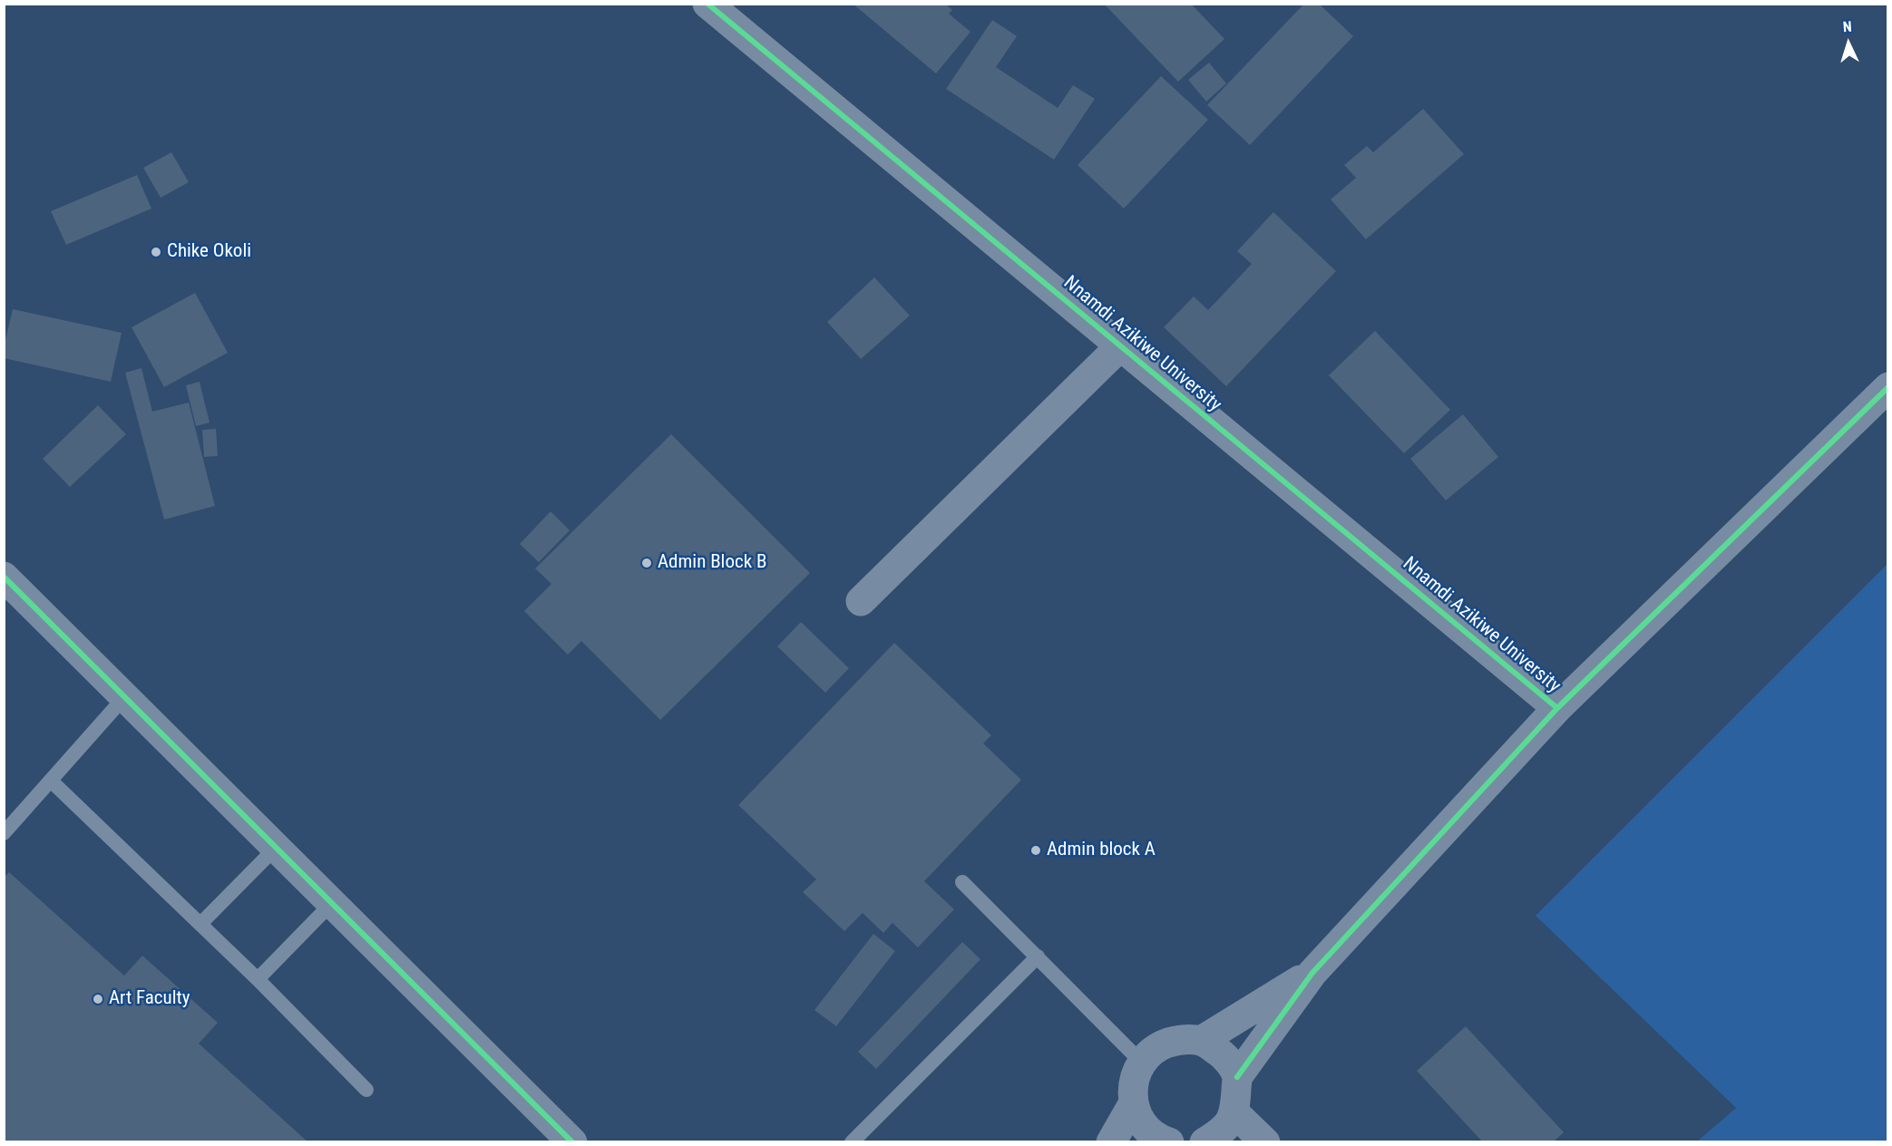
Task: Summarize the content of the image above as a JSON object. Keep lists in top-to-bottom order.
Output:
{
  "streets": {
    "street": ["Nnamdi Azikiwe University"]
  },
  "places": [
    "Chike Okoli",
    "Admin Block B",
    "Admin block A",
    "Art Faculty"
  ],
  "north": "top"
}
